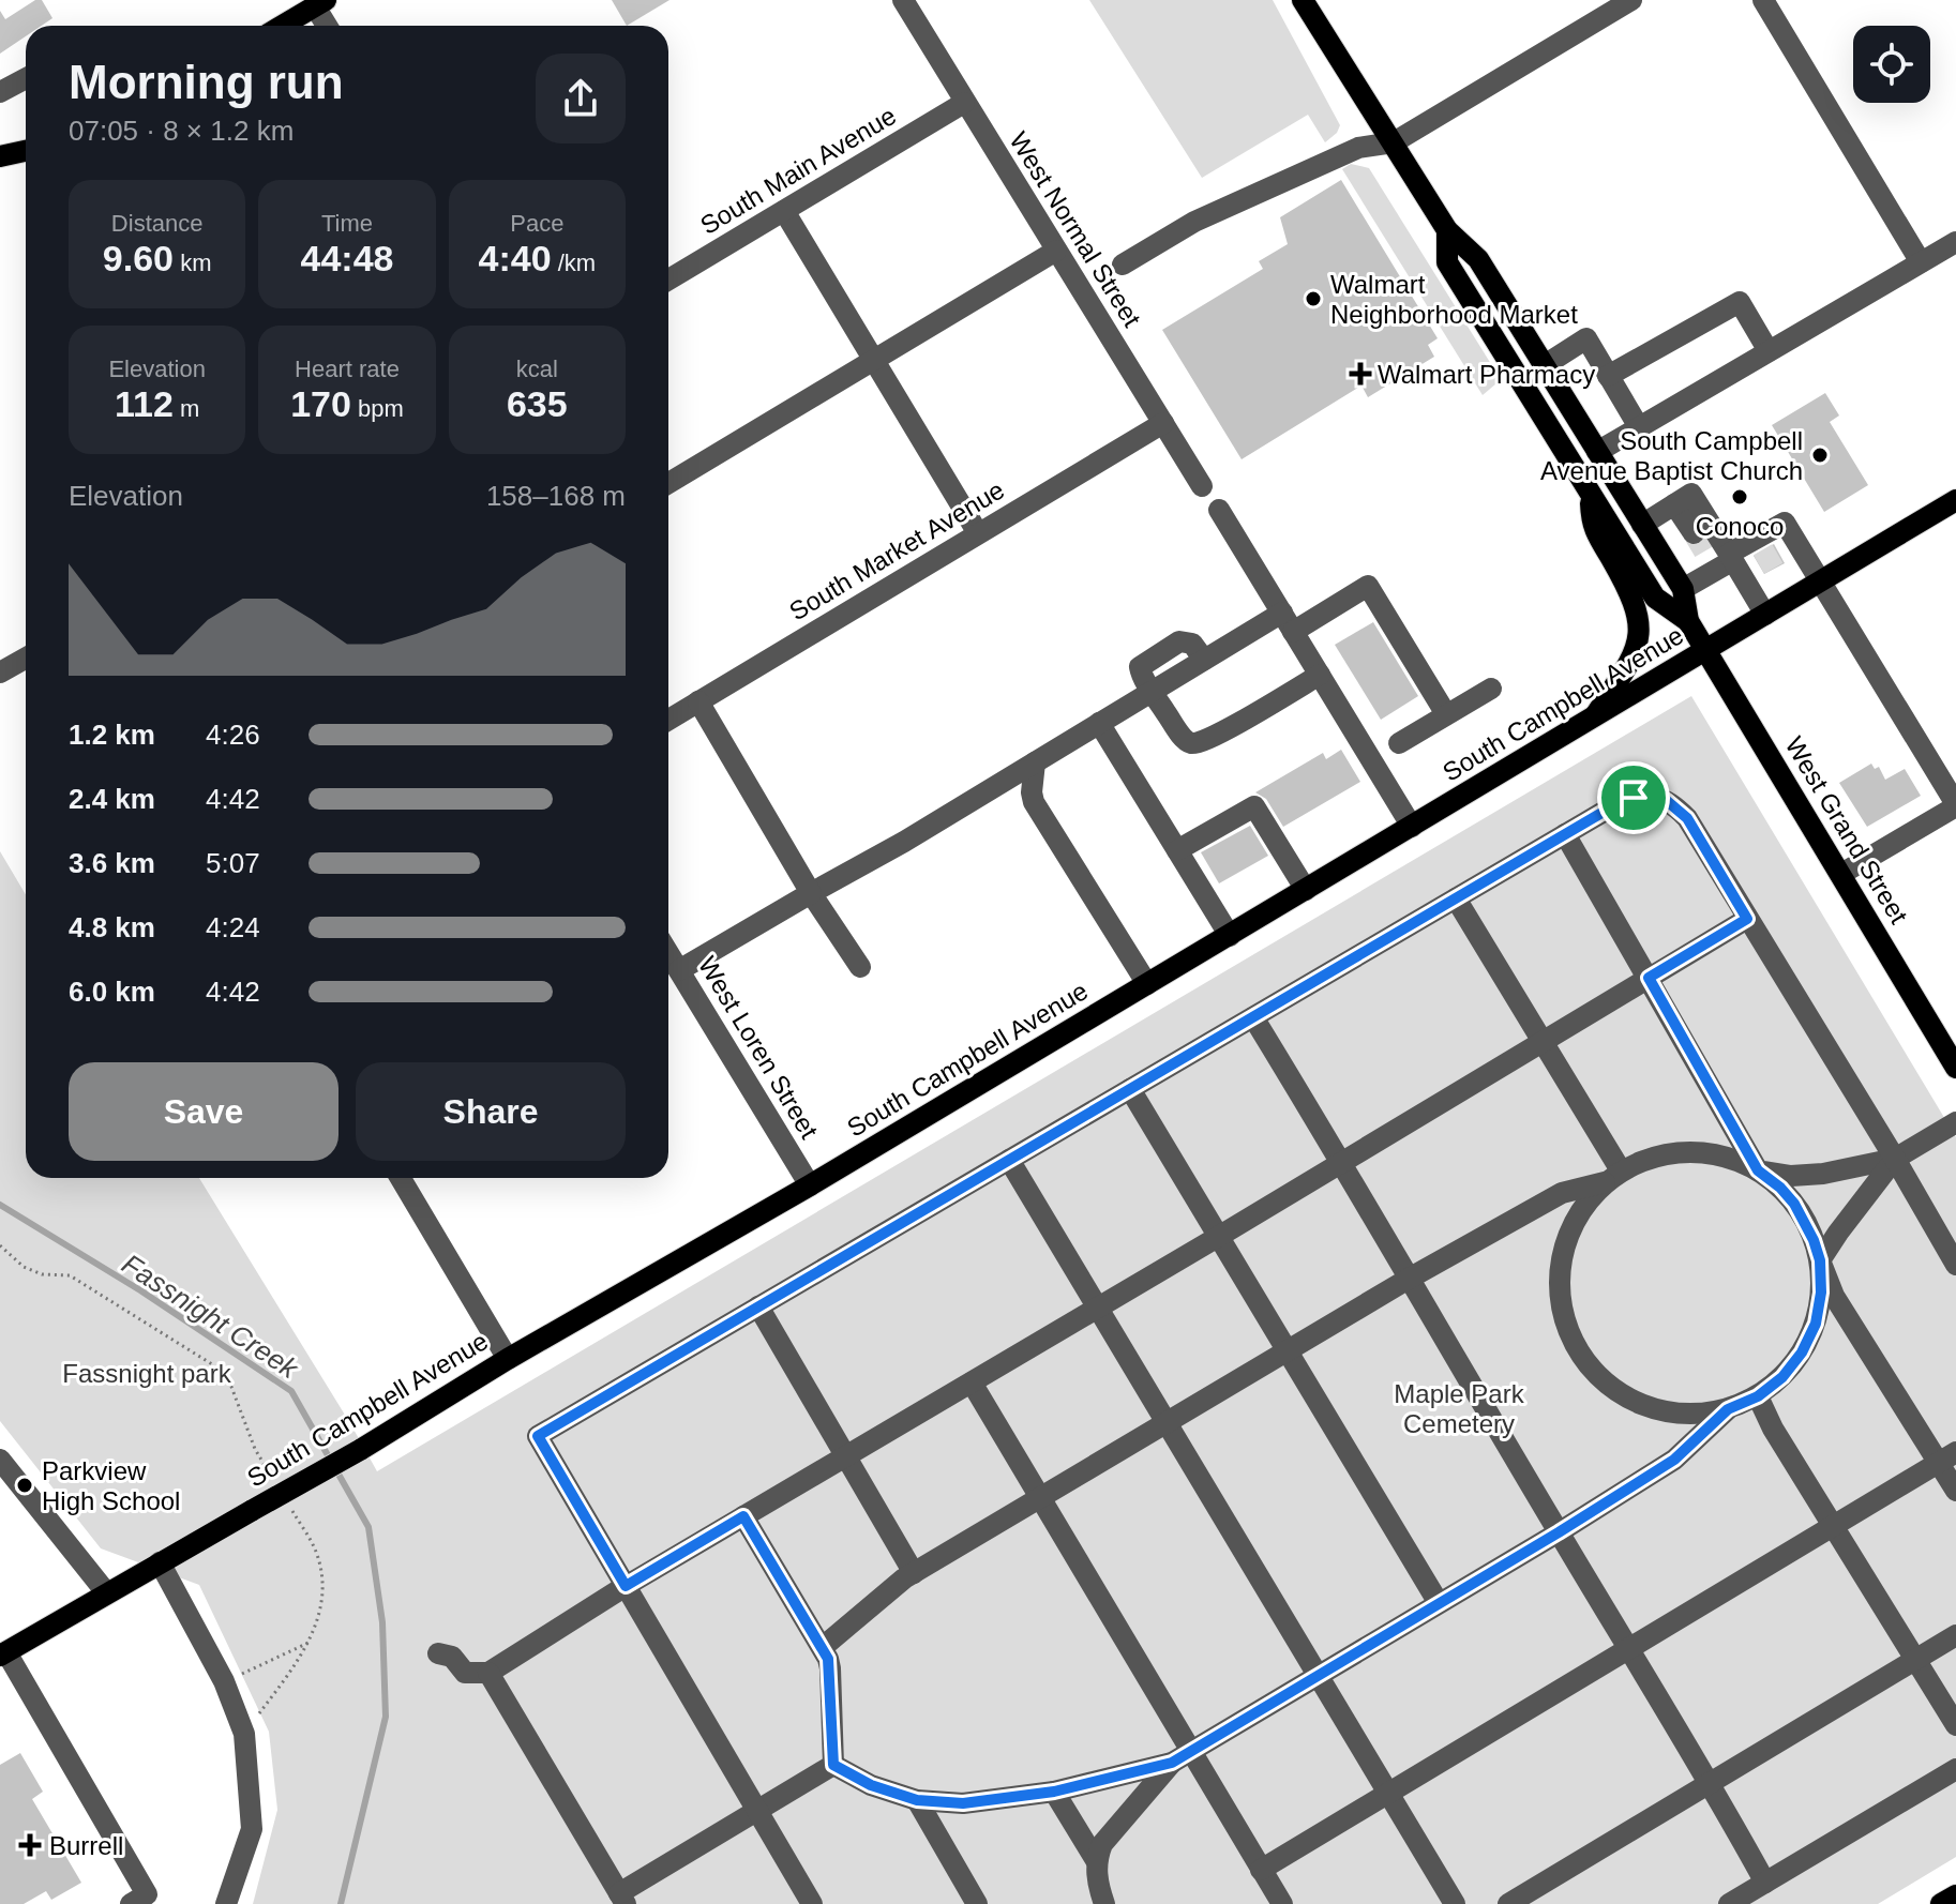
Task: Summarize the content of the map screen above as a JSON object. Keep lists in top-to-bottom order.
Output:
{
  "streets": {
    "main road": ["South Campbell Avenue", "West Grand Street"],
    "street": [
      "South Main Avenue",
      "West Normal Street",
      "South Market Avenue",
      "West Loren Street"
    ]
  },
  "crossings": [
    ["South Main Avenue", "West Normal Street"],
    ["West Normal Street", "South Market Avenue"],
    ["South Campbell Avenue", "West Grand Street"],
    ["South Campbell Avenue", "West Loren Street"]
  ],
  "water": ["Fassnight Creek"],
  "parks": ["Fassnight park", "Maple Park Cemetery"],
  "places": {
    "other": [
      "Walmart Neighborhood Market",
      "South Campbell Avenue Baptist Church",
      "Conoco",
      "Parkview High School"
    ],
    "health": ["Walmart Pharmacy", "Burrell"]
  },
  "page": {
    "heading": ["Morning run", "07:05 · 8 × 1.2 km"],
    "stats": [
      ["Distance", "9.60 km"],
      ["Time", "44:48"],
      ["Pace", "4:40 /km"],
      ["Elevation", "112 m"],
      ["Heart rate", "170 bpm"],
      ["kcal", "635"]
    ],
    "chart": ["Elevation", "158–168 m"],
    "list": [
      {
        "name": "1.2 km",
        "note": "4:26"
      },
      {
        "name": "2.4 km",
        "note": "4:42"
      },
      {
        "name": "3.6 km",
        "note": "5:07"
      },
      {
        "name": "4.8 km",
        "note": "4:24"
      },
      {
        "name": "6.0 km",
        "note": "4:42"
      }
    ],
    "buttons": ["Save", "Share"]
  }
}
